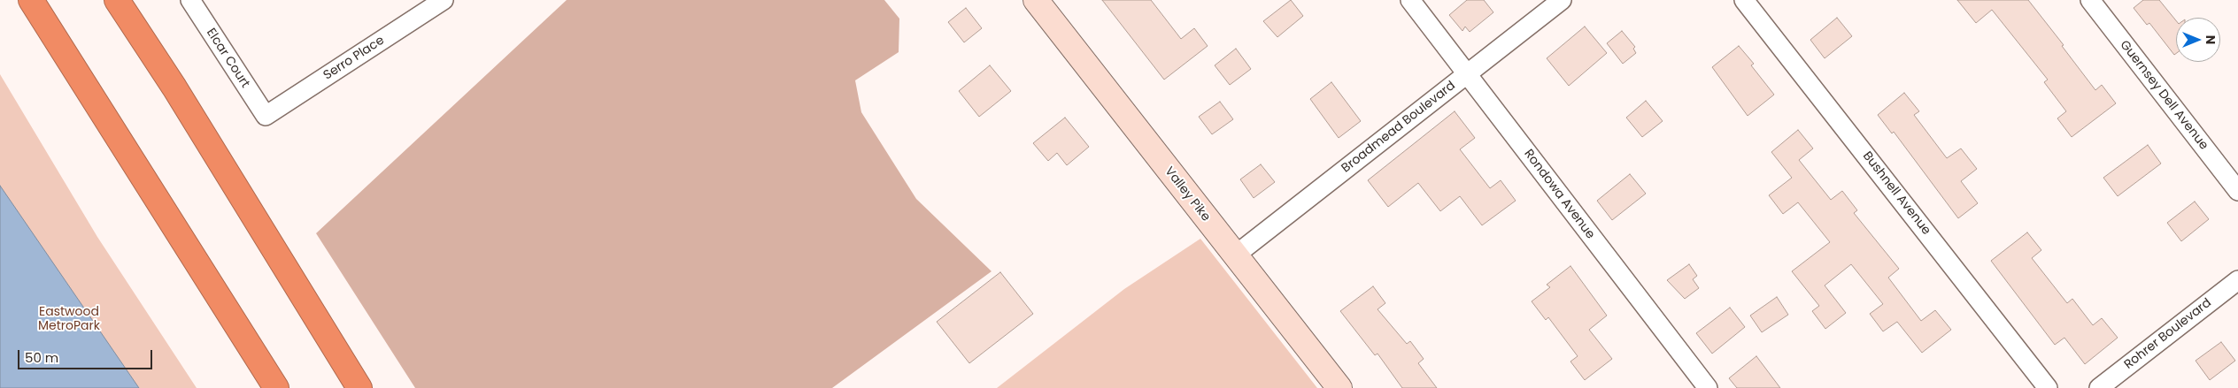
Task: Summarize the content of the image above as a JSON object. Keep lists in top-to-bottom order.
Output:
{
  "streets": {
    "street": [
      "Elcar Court",
      "Serro Place",
      "Guernsey Dell Avenue",
      "Broadmead Boulevard",
      "Bushnell Avenue",
      "Valley Pike",
      "Rondowa Avenue",
      "Rohrer Boulevard"
    ]
  },
  "crossings": [
    ["Elcar Court", "Serro Place"],
    ["Broadmead Boulevard", "Valley Pike"],
    ["Broadmead Boulevard", "Rondowa Avenue"]
  ],
  "parks": ["Eastwood MetroPark"],
  "scale_bar": "50 m",
  "north": "right"
}
